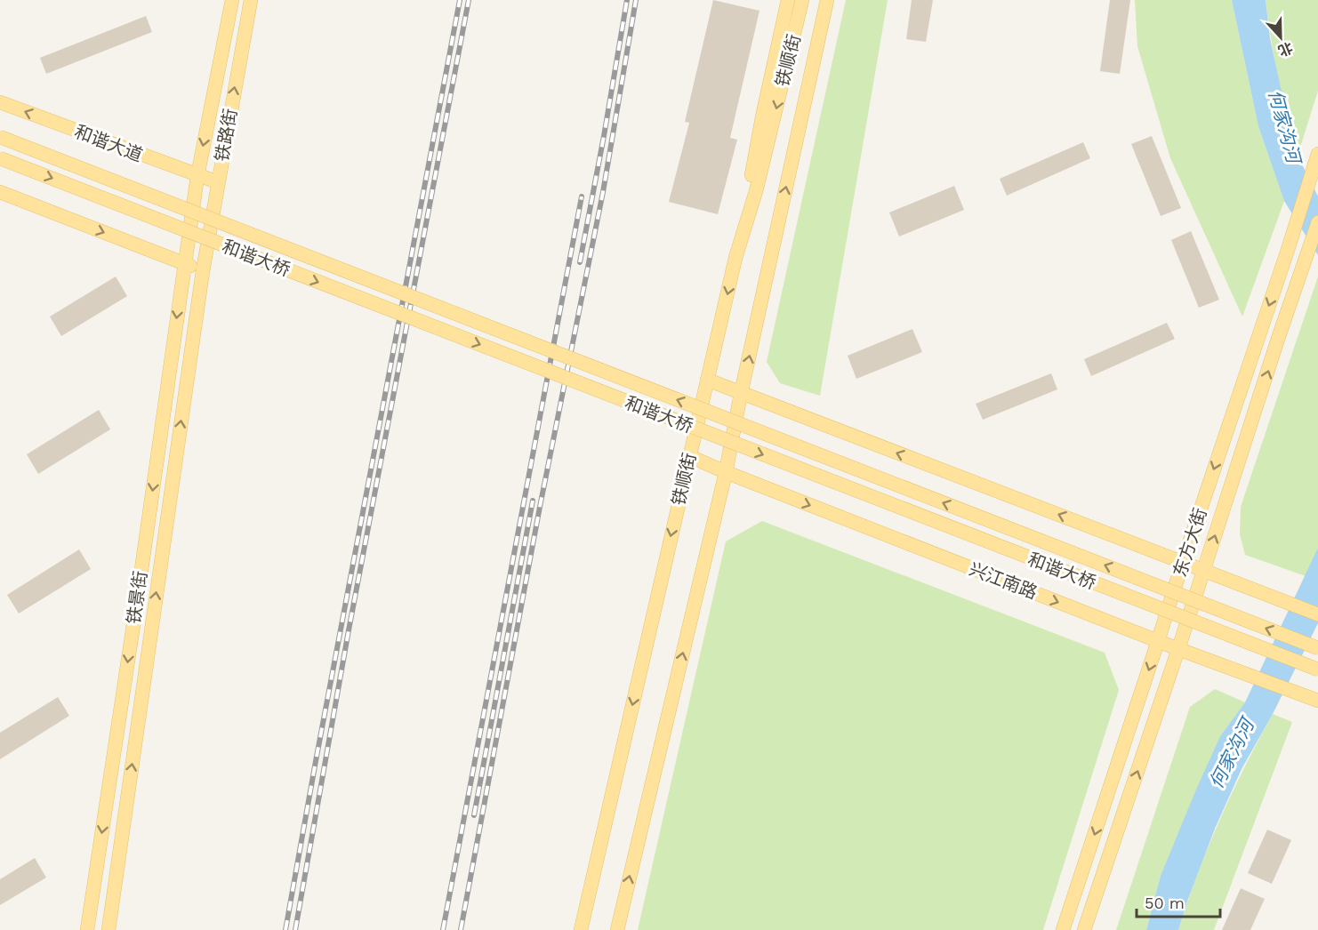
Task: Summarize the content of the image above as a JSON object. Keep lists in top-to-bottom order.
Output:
{
  "streets": {
    "main road": [
      "铁顺街",
      "铁路街",
      "和谐大道",
      "和谐大桥",
      "东方大街",
      "兴江南路",
      "铁景街"
    ]
  },
  "crossings": [
    ["铁顺街", "兴江南路"],
    ["铁路街", "和谐大道"],
    ["铁路街", "铁景街"],
    ["东方大街", "兴江南路"]
  ],
  "water": ["何家沟河"],
  "scale_bar": "50 m",
  "north": "bottom"
}
